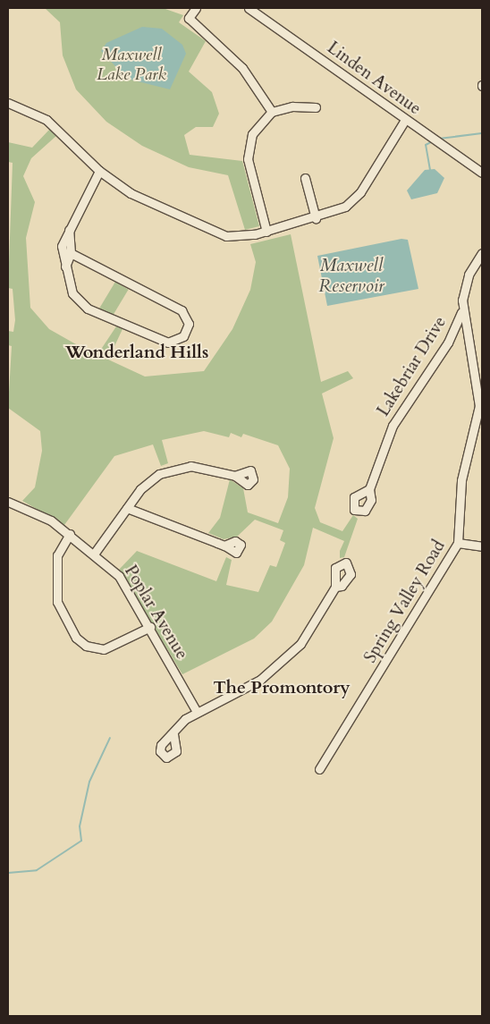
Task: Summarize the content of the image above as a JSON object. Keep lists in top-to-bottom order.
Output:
{
  "streets": {
    "street": [
      "Linden Avenue",
      "Lakebriar Drive",
      "Spring Valley Road",
      "Poplar Avenue"
    ]
  },
  "crossings": [
    ["Lakebriar Drive", "Spring Valley Road"]
  ],
  "districts": ["Wonderland Hills", "The Promontory"],
  "water": ["Maxwell Reservoir"],
  "parks": ["Maxwell Lake Park"]
}
